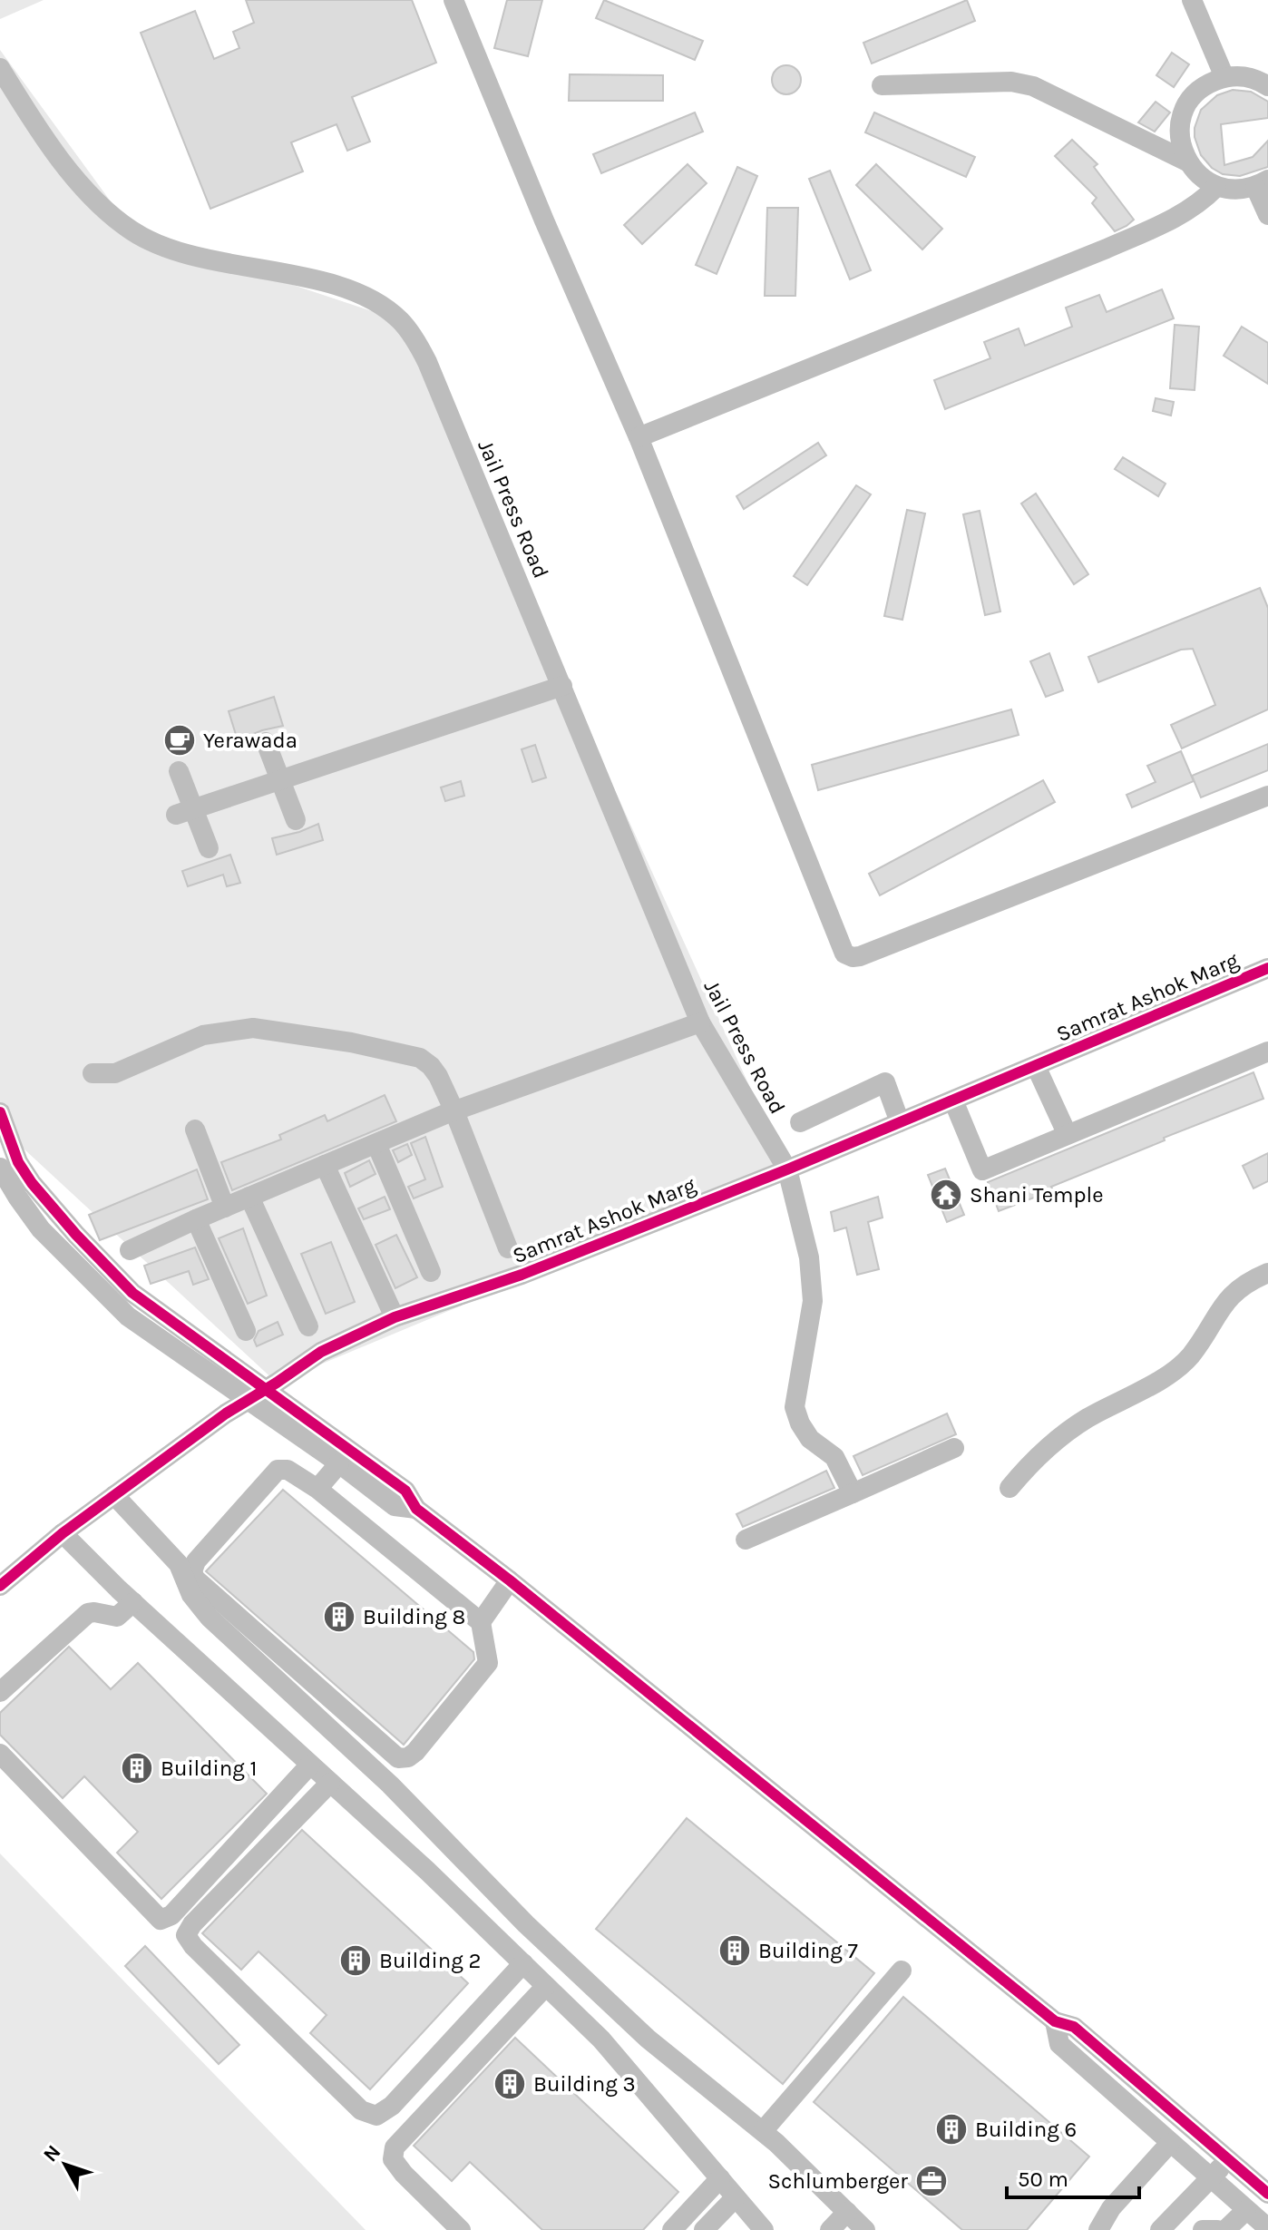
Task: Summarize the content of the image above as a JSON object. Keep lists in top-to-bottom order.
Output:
{
  "streets": {
    "street": ["Jail Press Road", "Samrat Ashok Marg"]
  },
  "crossings": [
    ["Jail Press Road", "Samrat Ashok Marg"]
  ],
  "places": {
    "cafe": ["Yerawada"],
    "temple": ["Shani Temple"],
    "building": [
      "Building 8",
      "Building 1",
      "Building 7",
      "Building 2",
      "Building 3",
      "Building 6"
    ],
    "office": ["Schlumberger"]
  },
  "scale_bar": "50 m",
  "north": "top left"
}
